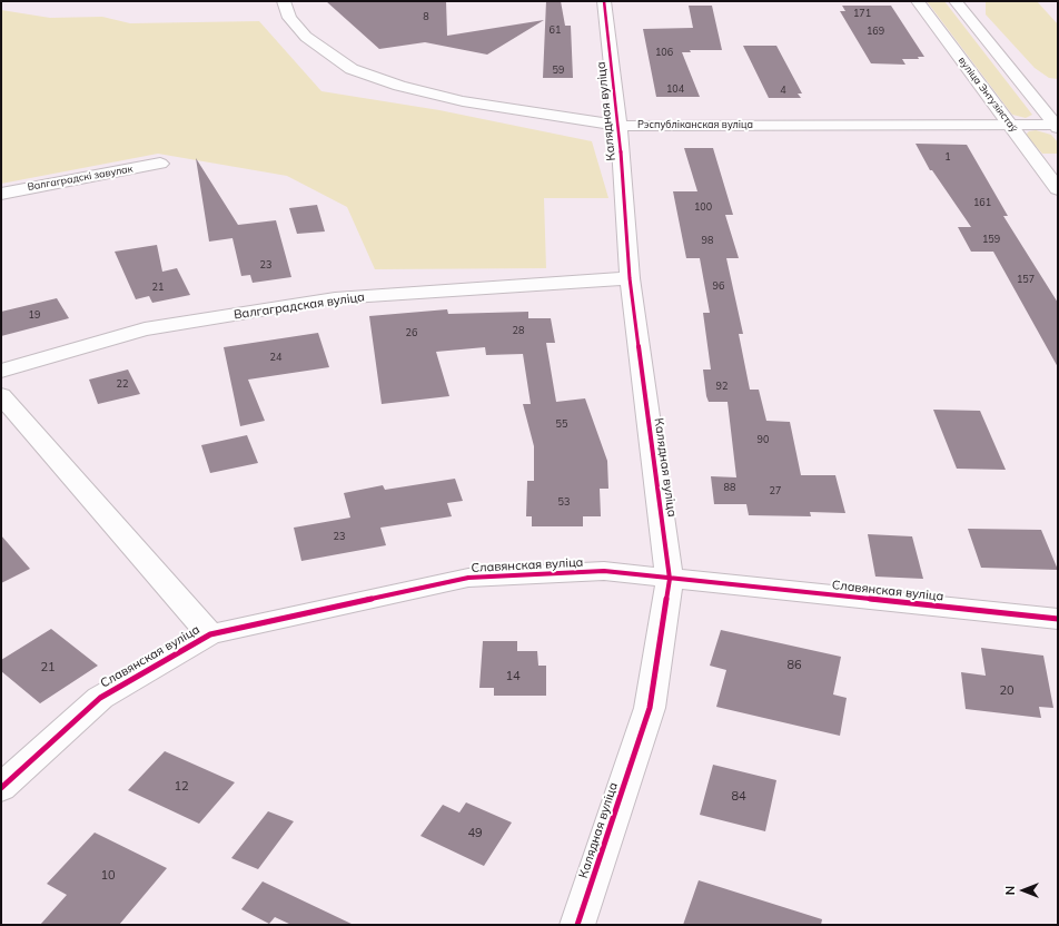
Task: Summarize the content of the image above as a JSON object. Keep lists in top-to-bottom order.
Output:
{
  "streets": {
    "street": [
      "вуліца Энтузіястаў",
      "Калядная вуліца",
      "Рэспубліканская вуліца",
      "Валгаградскі завулак",
      "Валгаградская вуліца",
      "Славянская вуліца"
    ]
  },
  "crossings": [
    ["вуліца Энтузіястаў", "Рэспубліканская вуліца"],
    ["Калядная вуліца", "Рэспубліканская вуліца"],
    ["Калядная вуліца", "Валгаградская вуліца"],
    ["Калядная вуліца", "Славянская вуліца"]
  ],
  "house_numbers": [
    "171",
    "8",
    "61",
    "169",
    "106",
    "59",
    "104",
    "4",
    "1",
    "161",
    "100",
    "159",
    "98",
    "23",
    "157",
    "96",
    "21",
    "19",
    "28",
    "26",
    "24",
    "22",
    "92",
    "55",
    "90",
    "88",
    "27",
    "53",
    "23",
    "86",
    "21",
    "14",
    "20",
    "12",
    "84",
    "49",
    "10"
  ],
  "north": "left"
}
